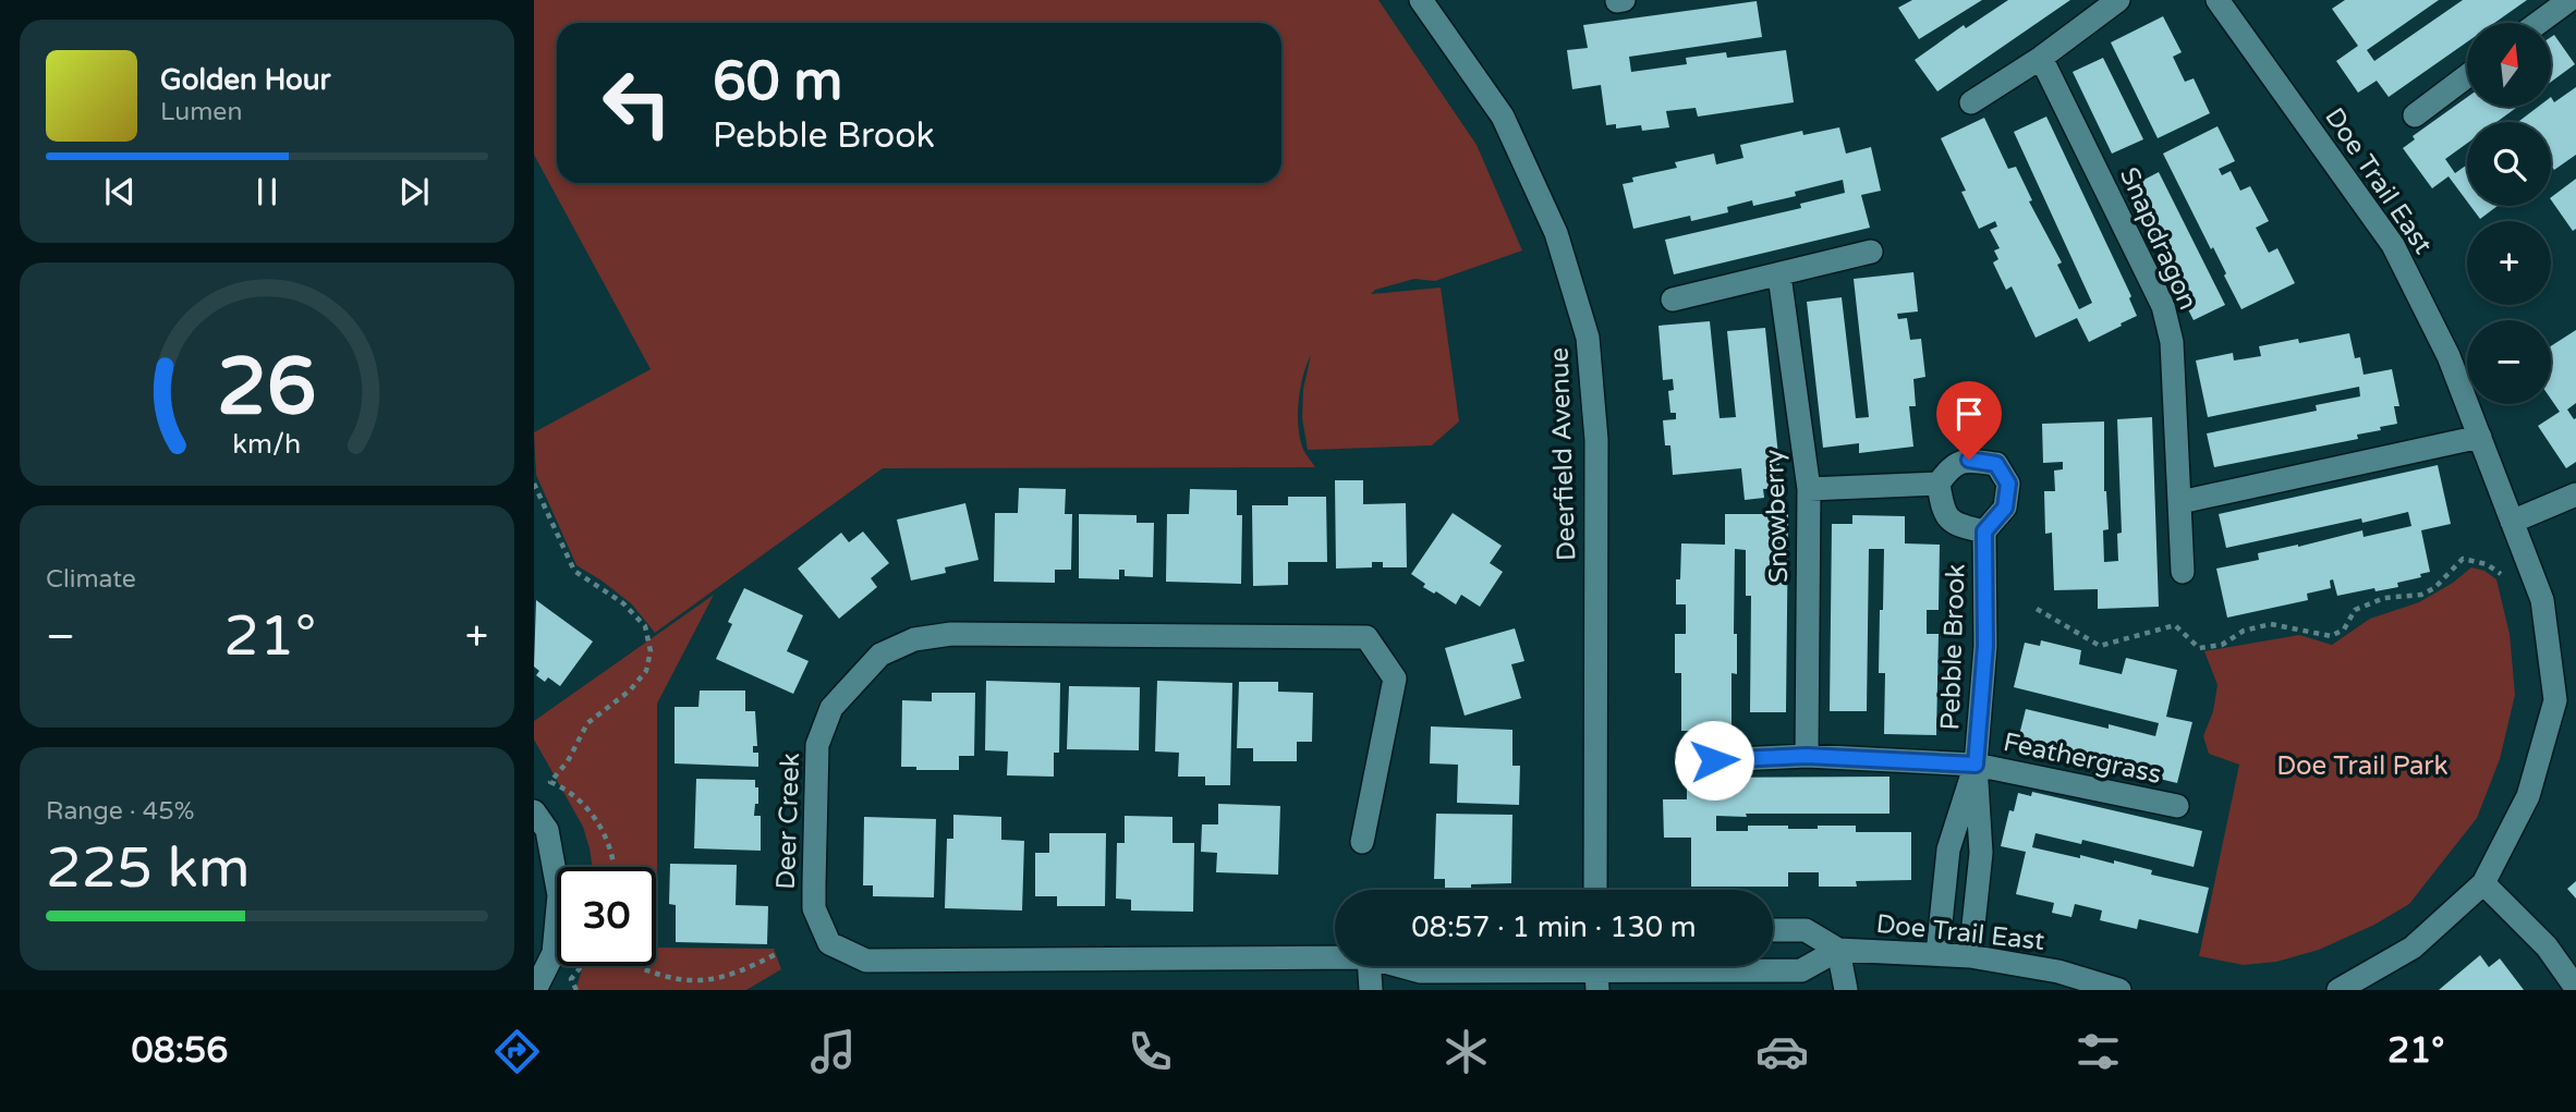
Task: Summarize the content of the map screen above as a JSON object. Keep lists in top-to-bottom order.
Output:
{
  "streets": {
    "street": [
      "Doe Trail East",
      "Snapdragon",
      "Deerfield Avenue",
      "Snowberry",
      "Pebble Brook",
      "Feathergrass",
      "Deer Creek"
    ]
  },
  "crossings": [
    ["Doe Trail East", "Pebble Brook"],
    ["Doe Trail East", "Deer Creek"],
    ["Pebble Brook", "Feathergrass"]
  ],
  "parks": ["Doe Trail Park"],
  "north": "top",
  "page": {
    "map_buttons": ["+", "−"],
    "turn": ["60 m", "Pebble Brook"],
    "song": ["Golden Hour", "Lumen"],
    "tile": [
      "Climate",
      ["Range · 45%", "225 km"]
    ],
    "heat": ["−", "21°", "+"],
    "limit": "30",
    "trip": "08:57 · 1 min · 130 m",
    "tabs": ["08:56", "21°"],
    "gauge": ["26", "km/h"]
  }
}
